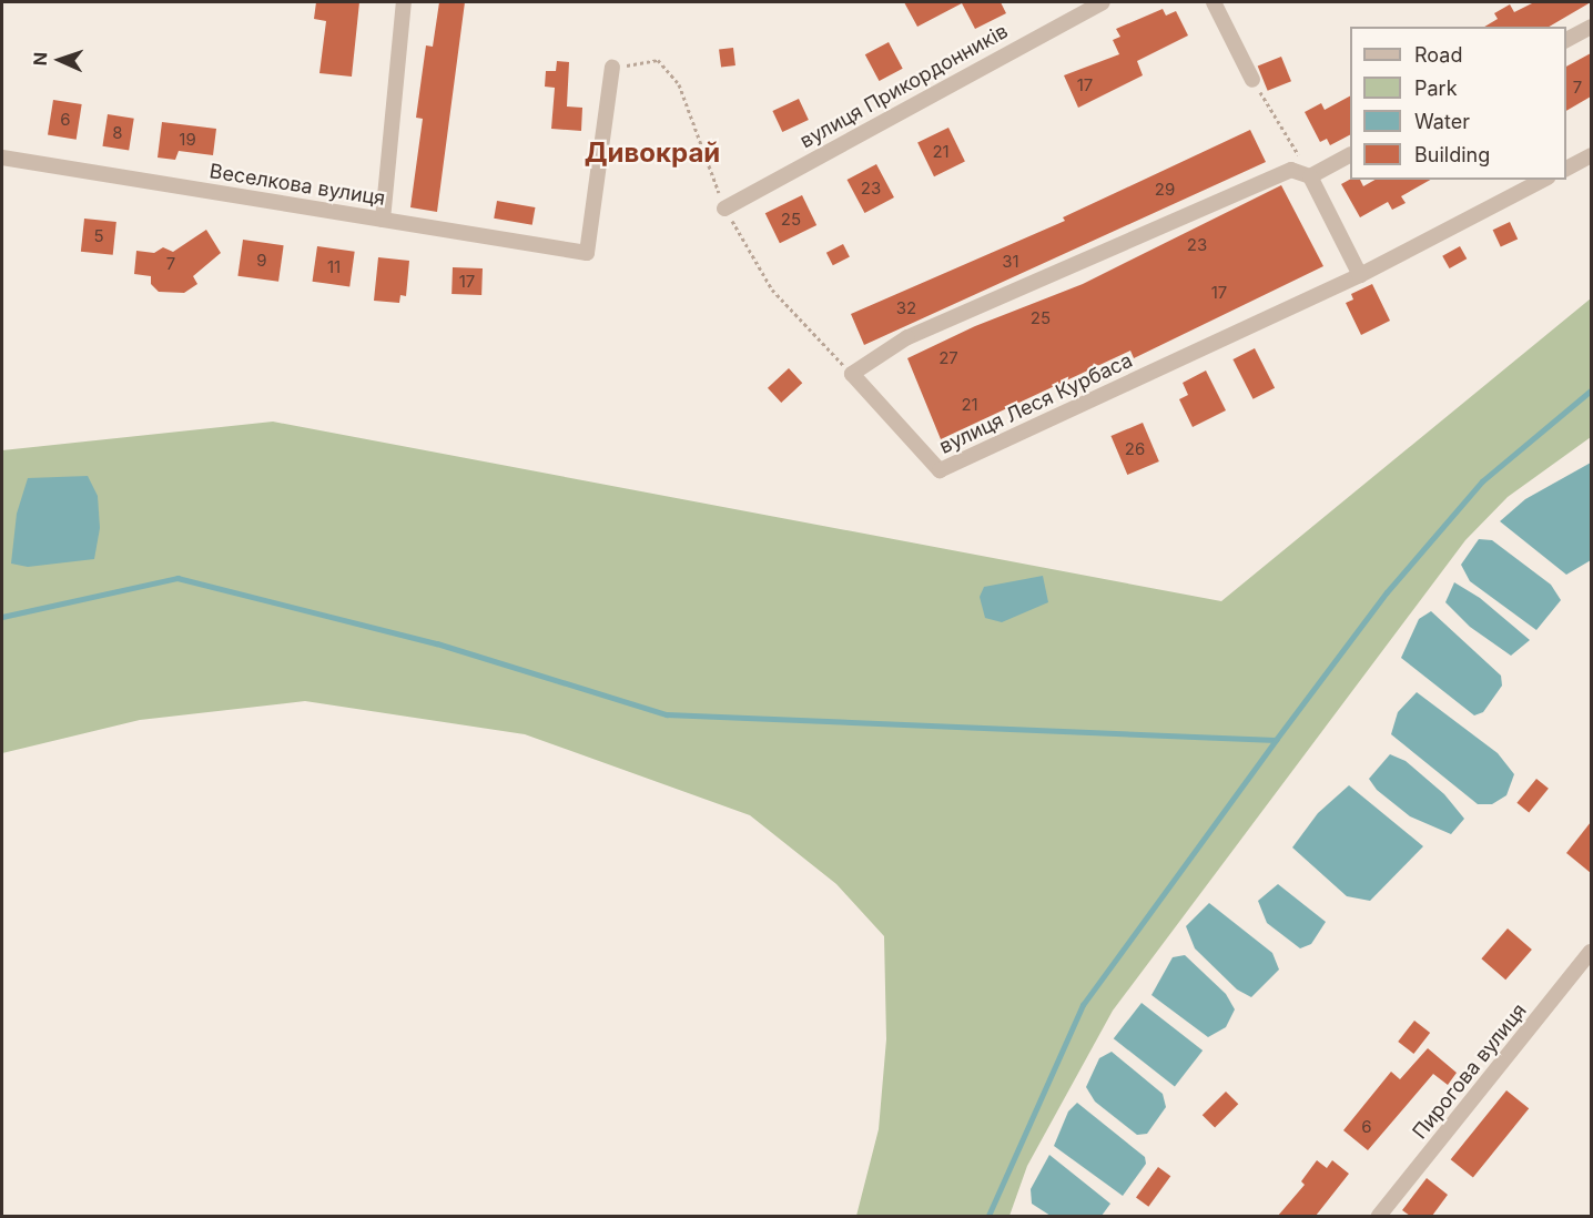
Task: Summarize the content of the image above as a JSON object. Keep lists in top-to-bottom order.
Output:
{
  "streets": {
    "street": [
      "вулиця Прикордонників",
      "Веселкова вулиця",
      "вулиця Леся Курбаса",
      "Пирогова вулиця"
    ]
  },
  "districts": ["Дивокрай"],
  "house_numbers": [
    "17",
    "7",
    "6",
    "8",
    "19",
    "21",
    "23",
    "29",
    "25",
    "5",
    "23",
    "9",
    "31",
    "7",
    "11",
    "17",
    "17",
    "32",
    "25",
    "27",
    "21",
    "26",
    "6"
  ],
  "legend": [
    "Road",
    "Park",
    "Water",
    "Building"
  ],
  "north": "left"
}
